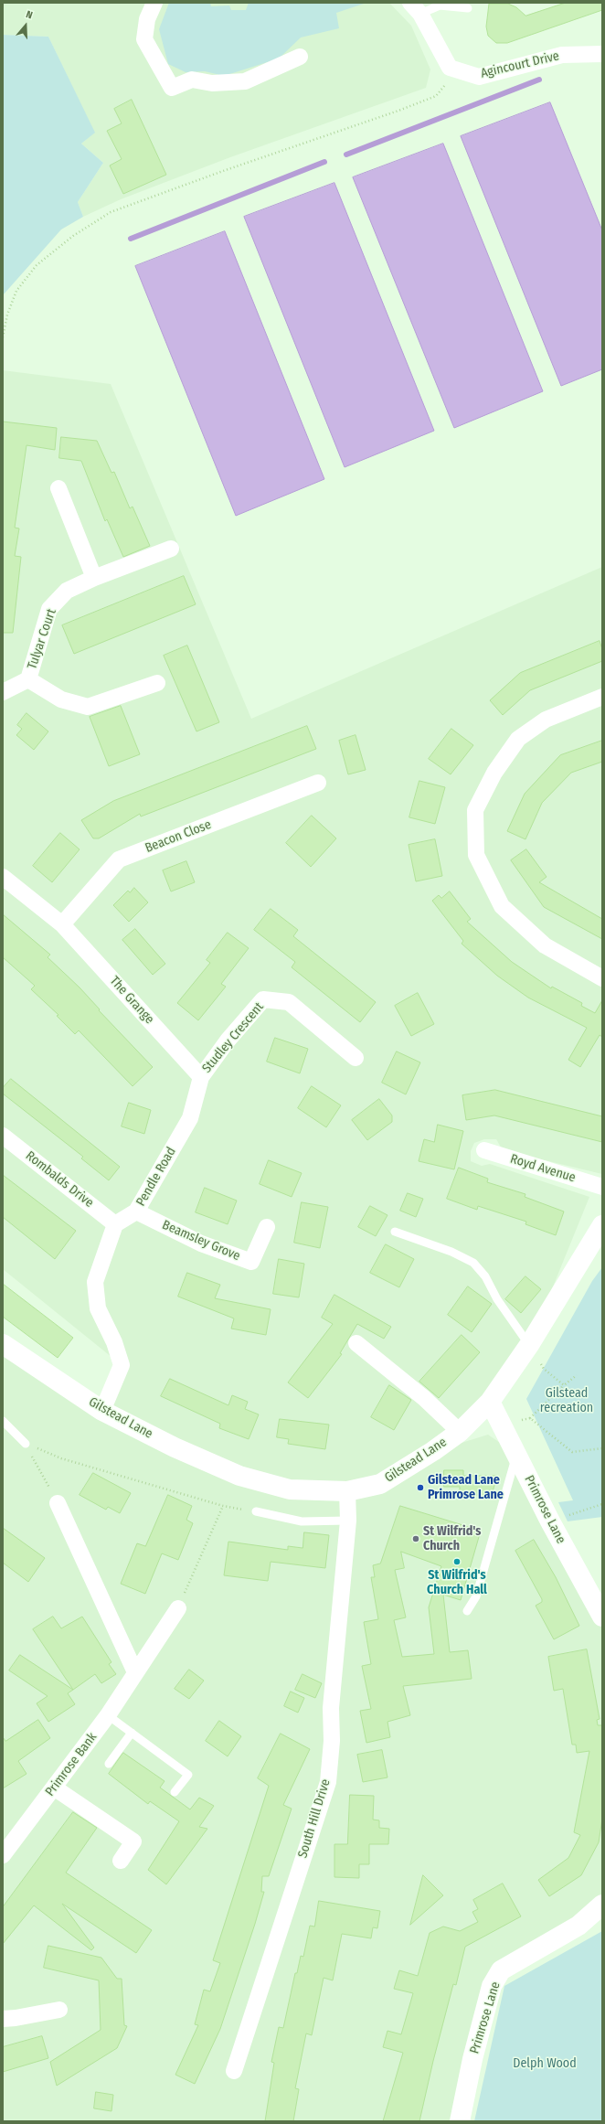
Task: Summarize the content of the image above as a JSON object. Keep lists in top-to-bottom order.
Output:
{
  "streets": {
    "street": [
      "Agincourt Drive",
      "Tulyar Court",
      "Beacon Close",
      "The Grange",
      "Studley Crescent",
      "Royd Avenue",
      "Pendle Road",
      "Rombalds Drive",
      "Beamsley Grove",
      "Gilstead Lane",
      "Primrose Lane",
      "Primrose Bank",
      "South Hill Drive"
    ]
  },
  "crossings": [
    ["Beacon Close", "The Grange"],
    ["The Grange", "Studley Crescent"],
    ["The Grange", "Pendle Road"],
    ["Studley Crescent", "Pendle Road"],
    ["Pendle Road", "Rombalds Drive"],
    ["Pendle Road", "Beamsley Grove"],
    ["Gilstead Lane", "Primrose Lane"],
    ["Gilstead Lane", "South Hill Drive"]
  ],
  "parks": ["Gilstead recreation", "Delph Wood"],
  "places": ["Gilstead Lane Primrose Lane", "St Wilfrid's Church", "St Wilfrid's Church Hall"],
  "north": "top"
}
